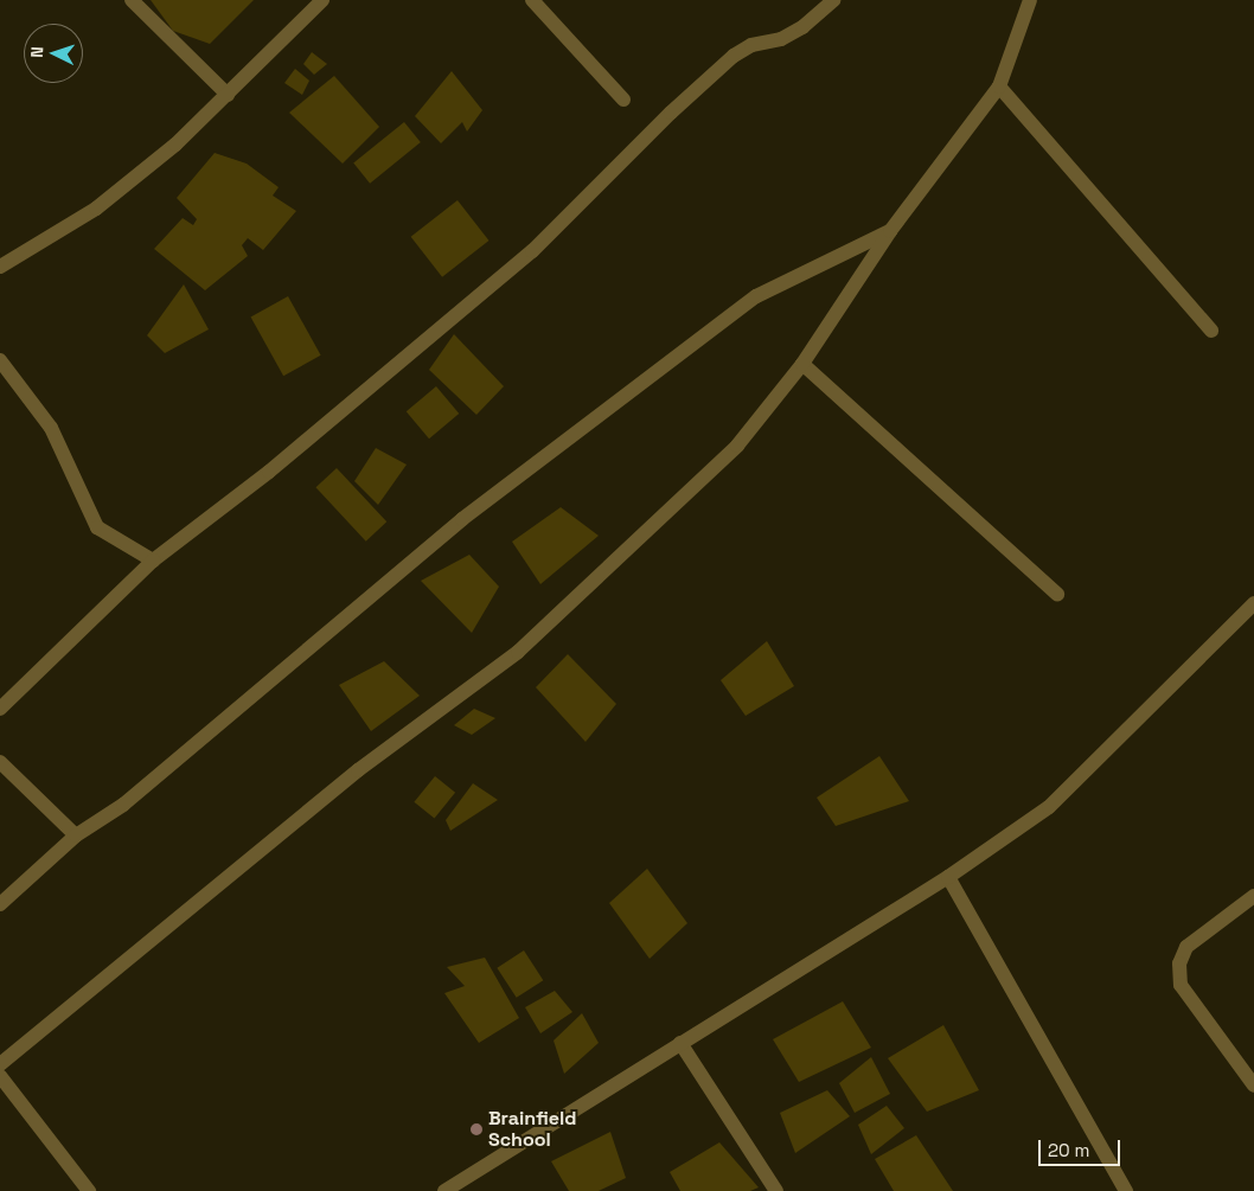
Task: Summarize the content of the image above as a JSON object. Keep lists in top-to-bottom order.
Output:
{
  "places": ["Brainfield School"],
  "scale_bar": "20 m",
  "north": "left"
}
